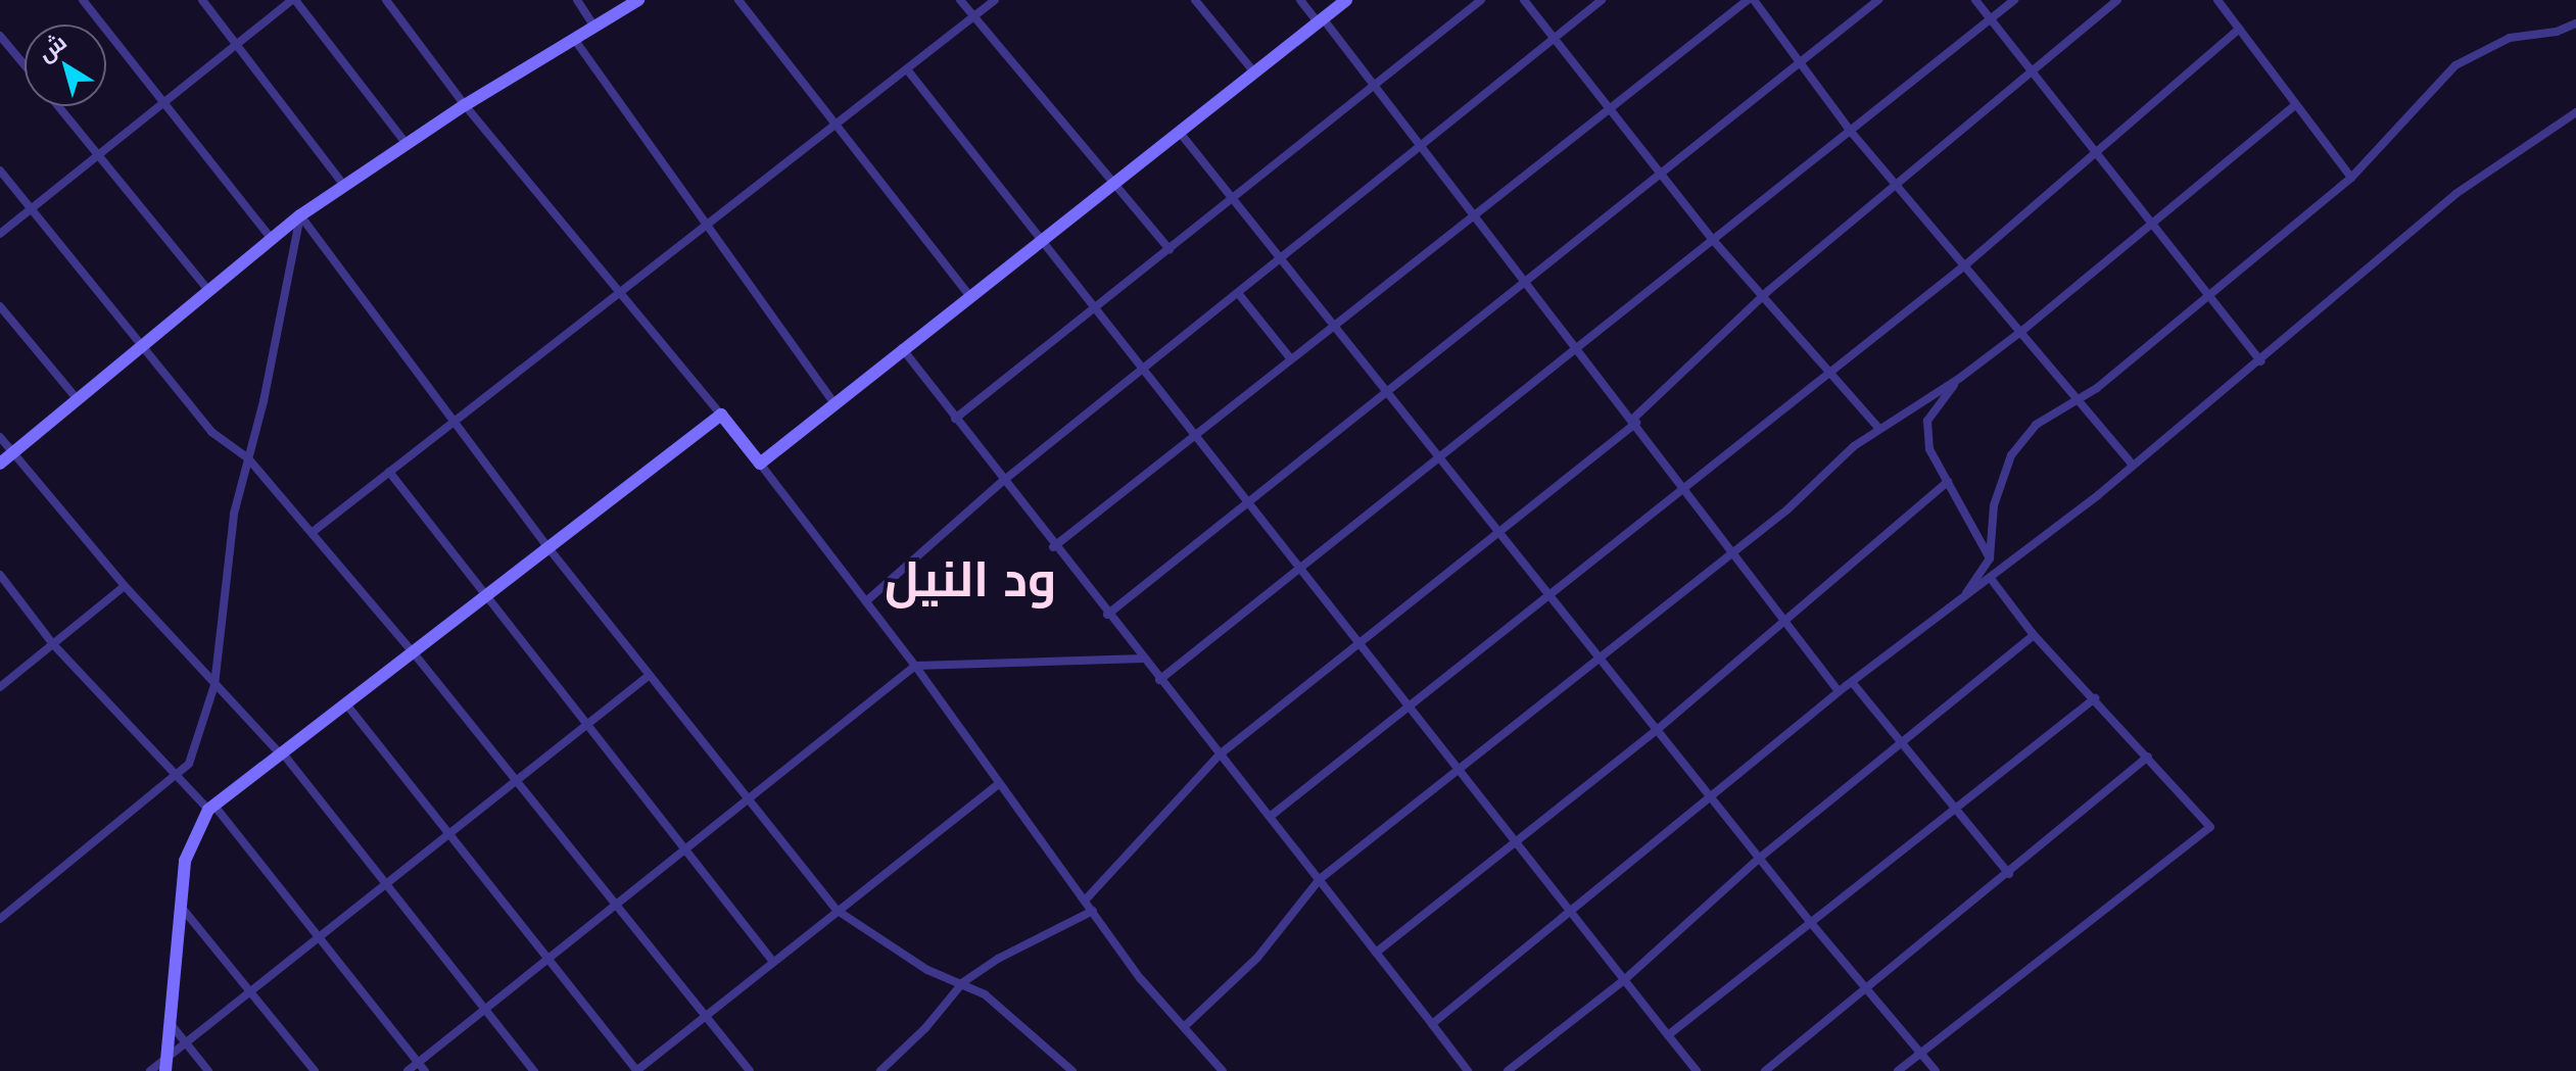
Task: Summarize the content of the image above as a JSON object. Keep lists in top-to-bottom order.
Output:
{
  "districts": ["ود النيل"],
  "north": "top left"
}
